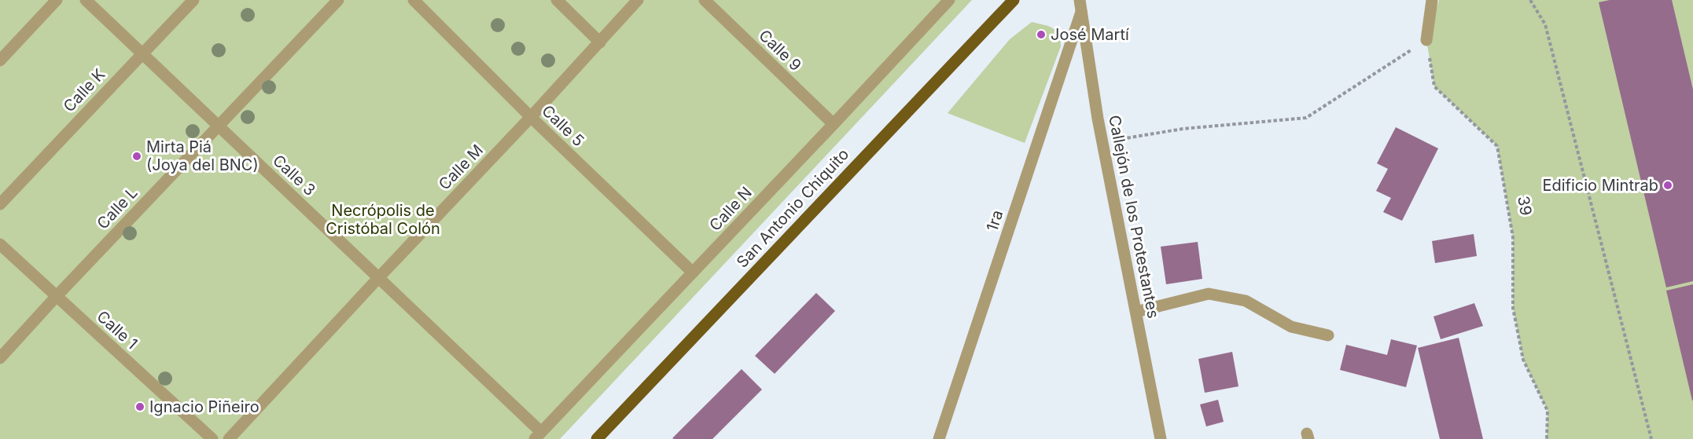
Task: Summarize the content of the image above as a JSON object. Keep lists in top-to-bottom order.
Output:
{
  "streets": {
    "main road": ["San Antonio Chiquito"],
    "street": [
      "Calle 9",
      "Calle K",
      "Calle 5",
      "Calle M",
      "Calle 3",
      "Calle L",
      "Calle N",
      "Callejón de los Protestantes",
      "1ra",
      "Calle 1"
    ],
    "path": ["39"]
  },
  "crossings": [
    ["Calle 9", "Calle N"],
    ["Calle K", "Calle 3"],
    ["Calle 5", "Calle M"],
    ["Calle 5", "Calle N"],
    ["Calle M", "Calle 3"],
    ["Calle 3", "Calle L"],
    ["Calle 3", "Calle N"],
    ["Calle L", "Calle 1"],
    ["Callejón de los Protestantes", "1ra"]
  ],
  "parks": ["Necrópolis de Cristóbal Colón"],
  "places": [
    "José Martí",
    "Mirta Piá (Joya del BNC)",
    "Edificio Mintrab",
    "Ignacio Piñeiro"
  ]
}
